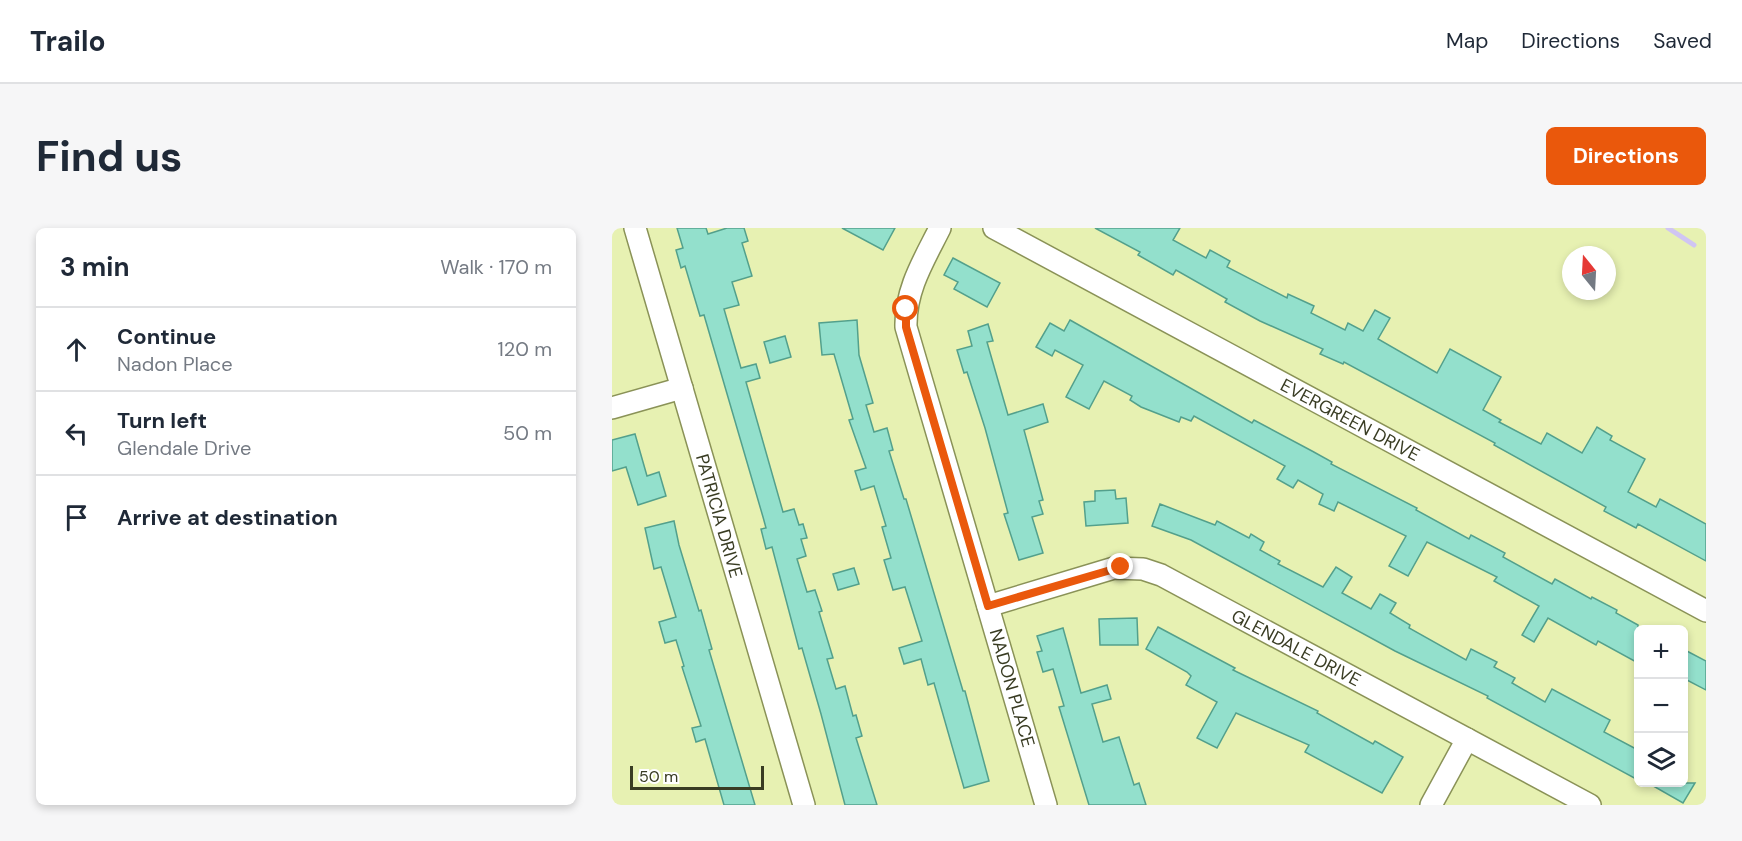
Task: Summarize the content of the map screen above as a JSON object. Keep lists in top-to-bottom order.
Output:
{
  "streets": {
    "street": [
      "EVERGREEN DRIVE",
      "PATRICIA DRIVE",
      "GLENDALE DRIVE",
      "NADON PLACE"
    ]
  },
  "crossings": [
    ["GLENDALE DRIVE", "NADON PLACE"]
  ],
  "scale_bar": "50 m",
  "north": "top",
  "page": {
    "header": "Trailo",
    "nav": ["Map", "Directions", "Saved"],
    "buttons": "Directions",
    "title": "Find us",
    "heading": ["3 min", "Walk · 170 m"],
    "list": [
      ["Continue", "Nadon Place", "120 m"],
      ["Turn left", "Glendale Drive", "50 m"],
      "Arrive at destination"
    ],
    "map_buttons": ["+", "−"],
    "scale": "50 m"
  }
}
